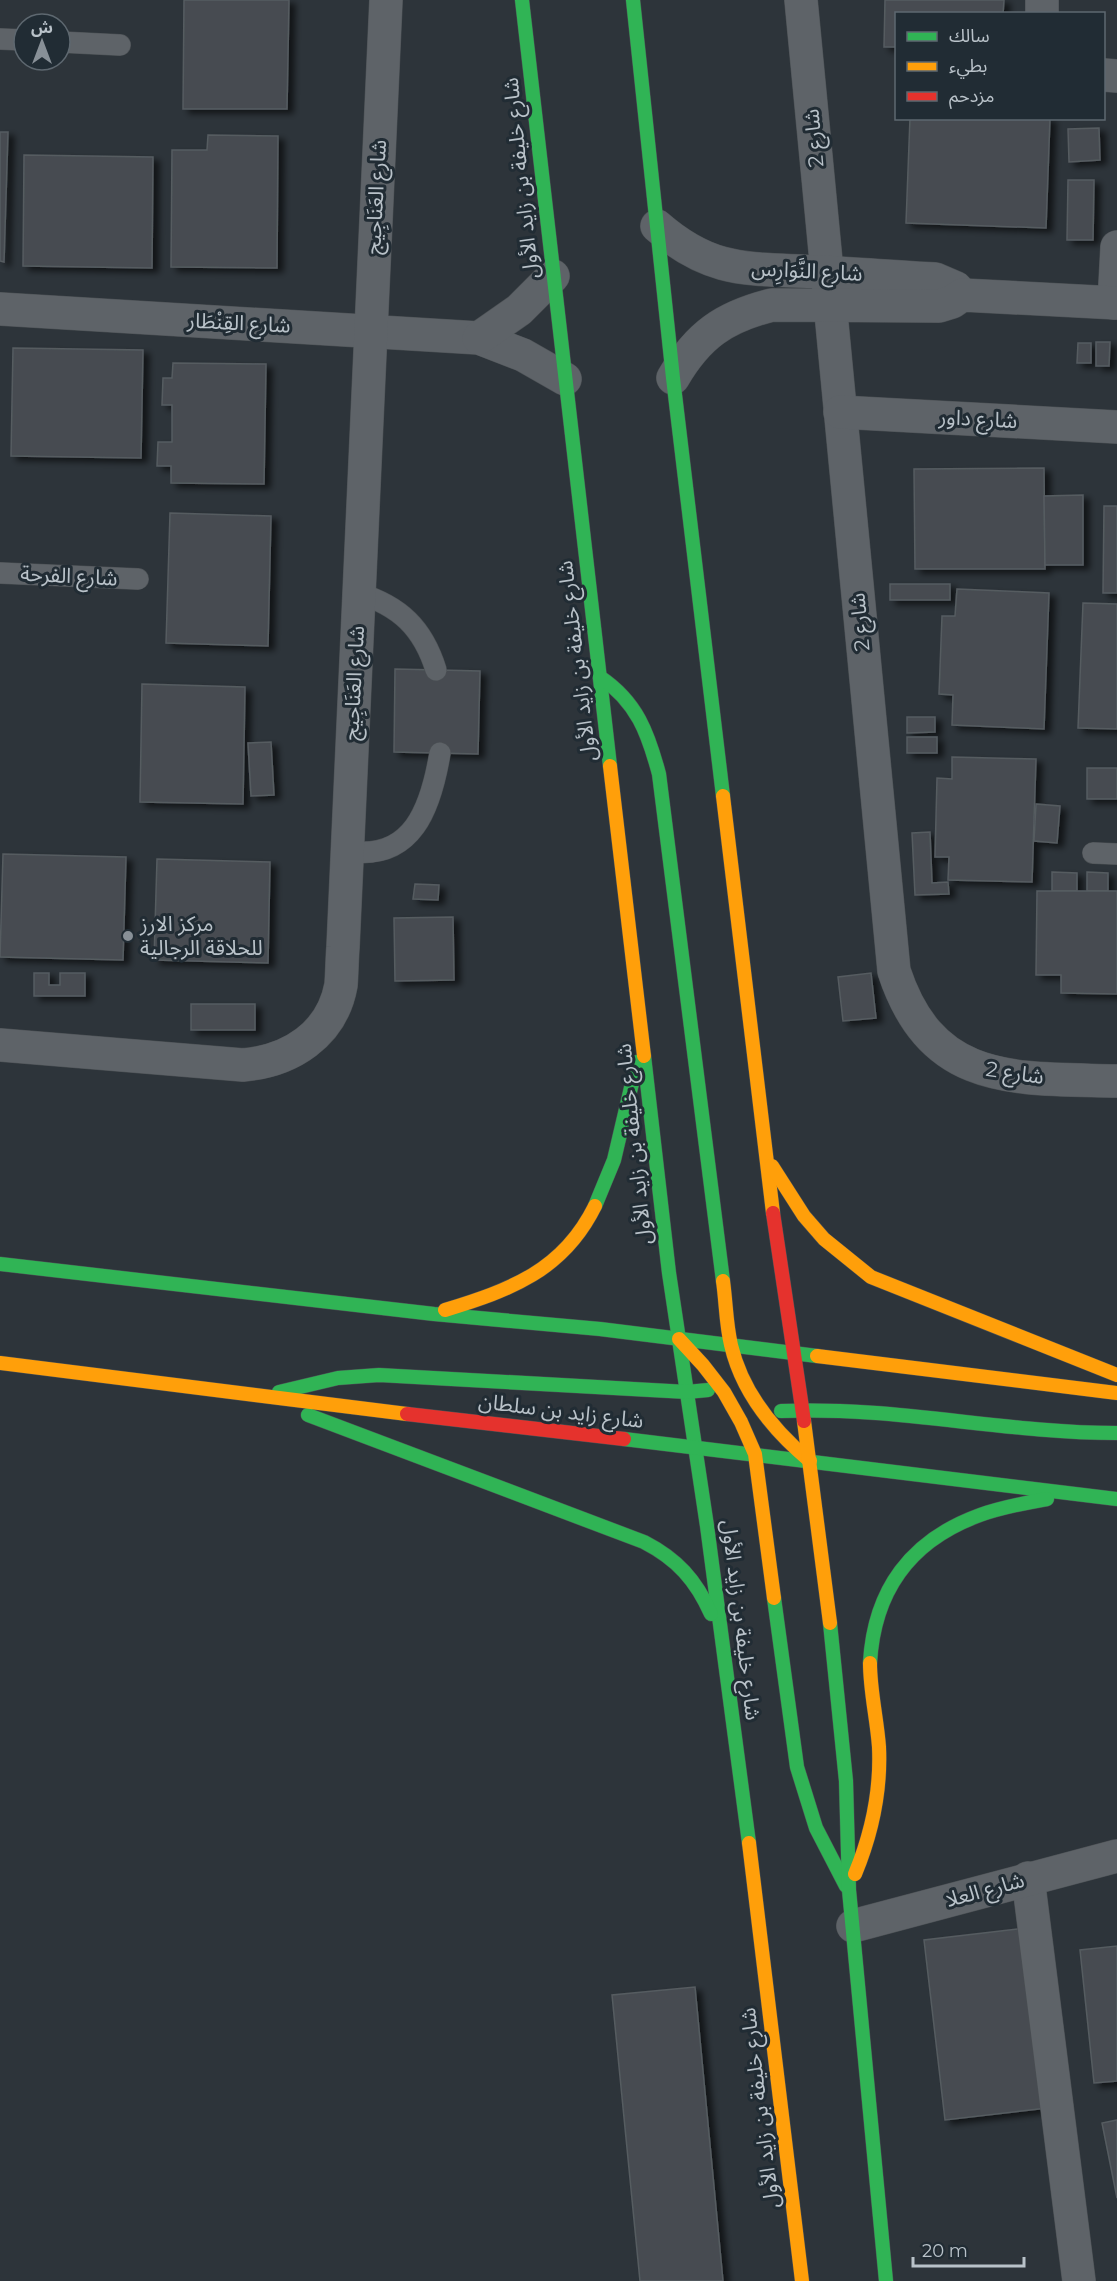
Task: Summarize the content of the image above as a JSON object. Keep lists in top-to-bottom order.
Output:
{
  "streets": {
    "main road": ["شارع خليفة بن زايد الأول", "شارع زايد بن سلطان"],
    "street": [
      "شارع 2",
      "شارع العَنَاجِيج",
      "شارع النَّوَارِس",
      "شارع القِنْطَار",
      "شارع داور",
      "شارع العلا"
    ],
    "lane": ["شارع الفرحة"]
  },
  "crossings": [
    ["شارع 2", "شارع النَّوَارِس"],
    ["شارع 2", "شارع داور"],
    ["شارع خليفة بن زايد الأول", "شارع القِنْطَار"],
    ["شارع خليفة بن زايد الأول", "شارع زايد بن سلطان"],
    ["شارع العَنَاجِيج", "شارع القِنْطَار"]
  ],
  "places": ["مركز الارز للحلاقة الرجالية"],
  "legend": ["سالك", "بطيء", "مزدحم"],
  "scale_bar": "20 m",
  "north": "top"
}
